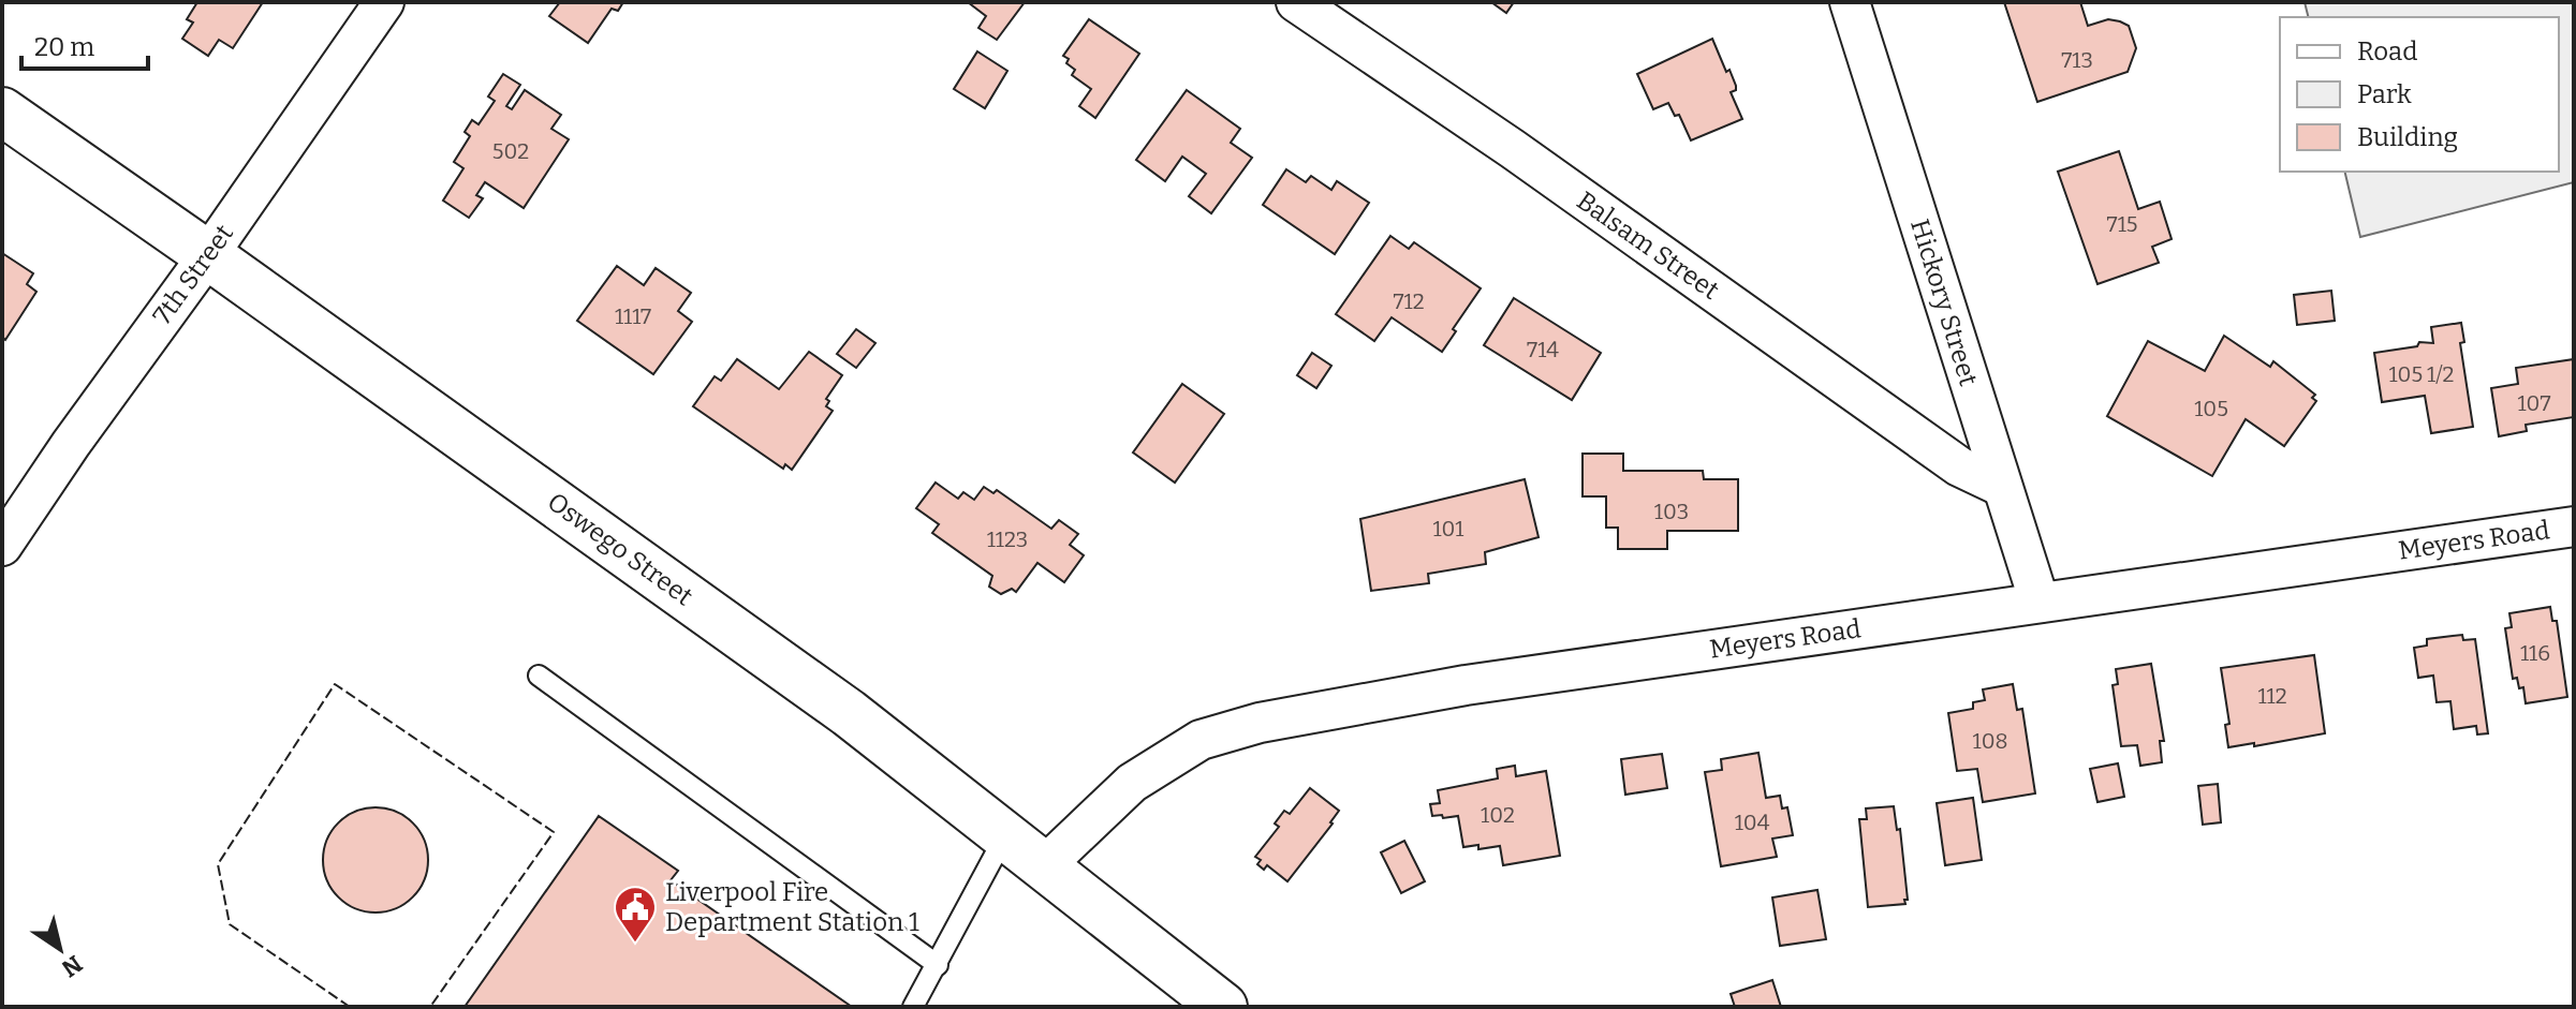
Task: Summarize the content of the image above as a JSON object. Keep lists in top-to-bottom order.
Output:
{
  "streets": {
    "main road": ["Oswego Street"],
    "street": [
      "Balsam Street",
      "7th Street",
      "Hickory Street",
      "Meyers Road"
    ]
  },
  "crossings": [
    ["Balsam Street", "Hickory Street"],
    ["7th Street", "Oswego Street"],
    ["Hickory Street", "Meyers Road"],
    ["Meyers Road", "Oswego Street"]
  ],
  "places": {
    "public building": ["Liverpool Fire Department Station 1"]
  },
  "house_numbers": [
    "713",
    "502",
    "715",
    "712",
    "1117",
    "714",
    "105 1/2",
    "107",
    "105",
    "103",
    "101",
    "1123",
    "116",
    "112",
    "108",
    "102",
    "104"
  ],
  "legend": ["Road", "Park", "Building"],
  "scale_bar": "20 m",
  "north": "bottom right"
}
